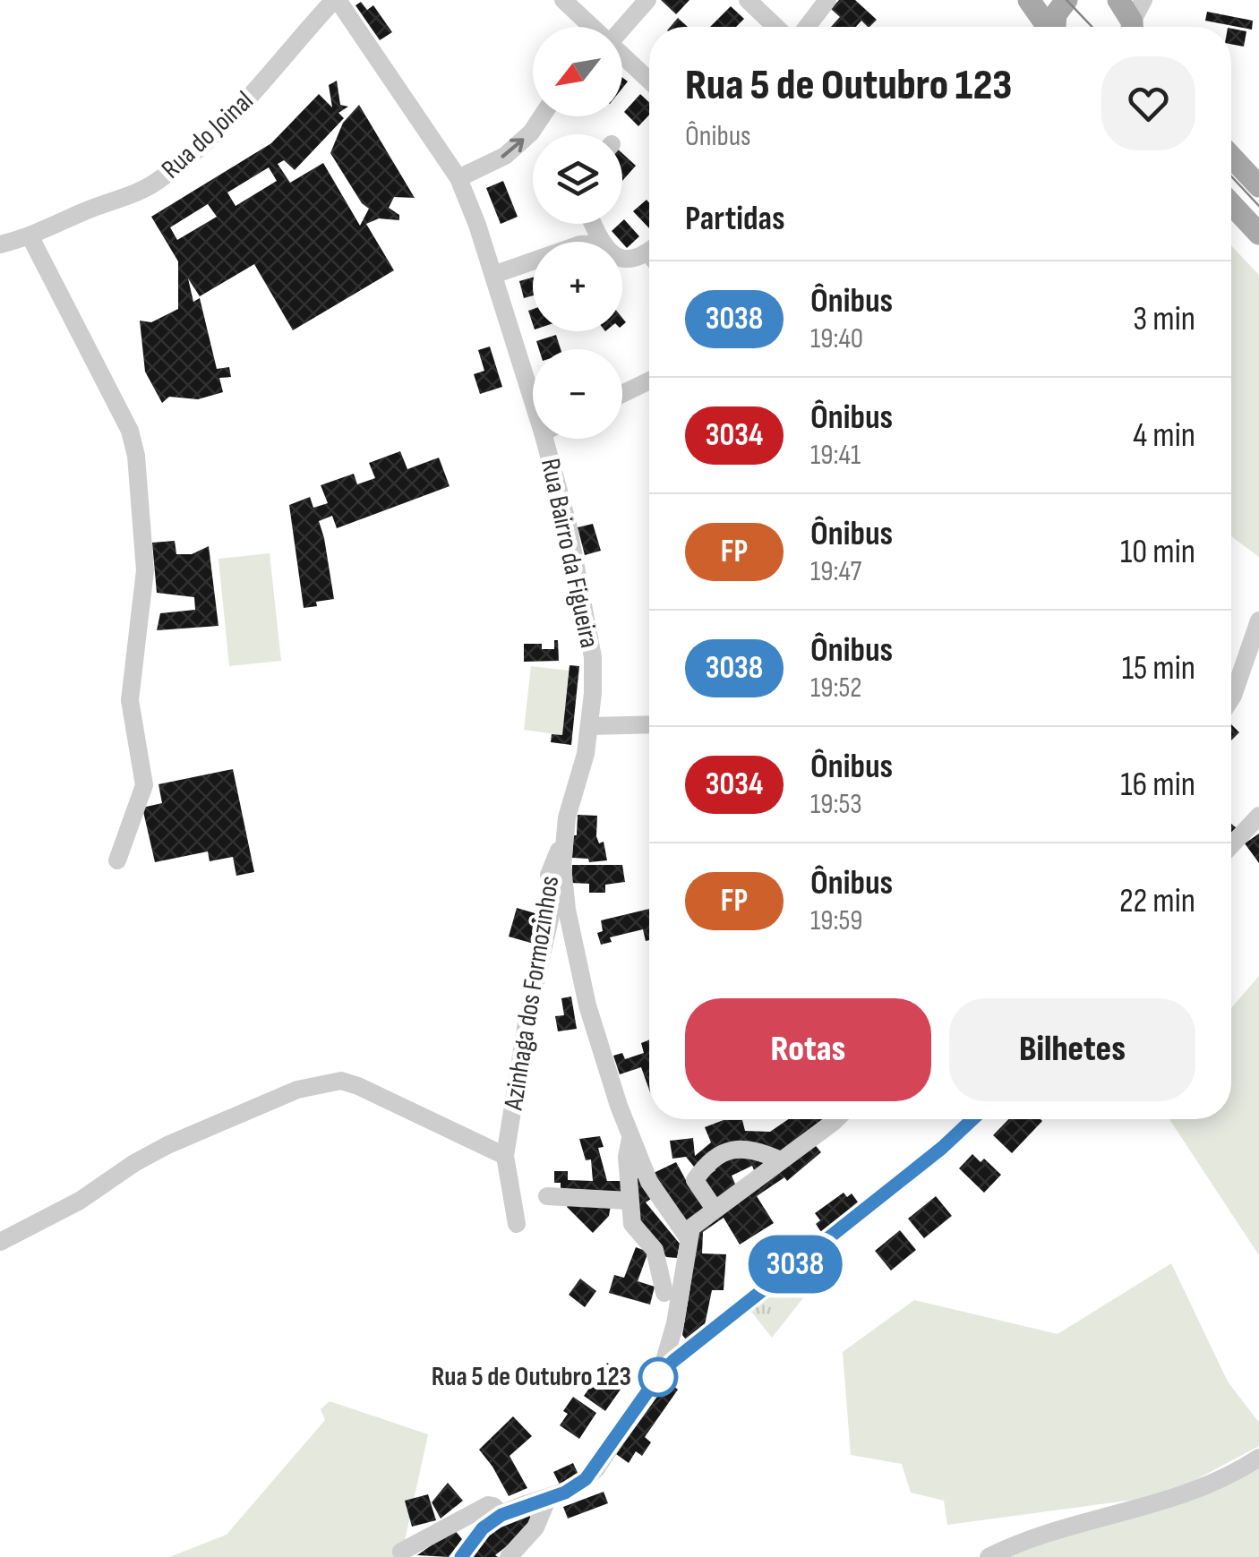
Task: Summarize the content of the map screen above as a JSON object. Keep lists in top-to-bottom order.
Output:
{
  "streets": {
    "street": ["Rua do Joinal", "Rua Bairro da Figueira", "Azinhaga dos Formozinhos"]
  },
  "crossings": [
    ["Rua do Joinal", "Rua Bairro da Figueira"],
    ["Rua Bairro da Figueira", "Azinhaga dos Formozinhos"]
  ],
  "places": ["Rua 5 de Outubro 123"],
  "lines": ["bus line 3038"],
  "north": "bottom left",
  "page": {
    "on_map": "3038",
    "map_buttons": ["+", "−"],
    "heading": [
      ["Rua 5 de Outubro 123", "Ônibus"],
      "Partidas"
    ],
    "list": [
      {
        "mark": "3038",
        "name": "Ônibus",
        "note": "19:40",
        "value": "3 min"
      },
      {
        "mark": "3034",
        "name": "Ônibus",
        "note": "19:41",
        "value": "4 min"
      },
      {
        "mark": "FP",
        "name": "Ônibus",
        "note": "19:47",
        "value": "10 min"
      },
      {
        "mark": "3038",
        "name": "Ônibus",
        "note": "19:52",
        "value": "15 min"
      },
      {
        "mark": "3034",
        "name": "Ônibus",
        "note": "19:53",
        "value": "16 min"
      },
      {
        "mark": "FP",
        "name": "Ônibus",
        "note": "19:59",
        "value": "22 min"
      }
    ],
    "buttons": ["Rotas", "Bilhetes"]
  }
}
